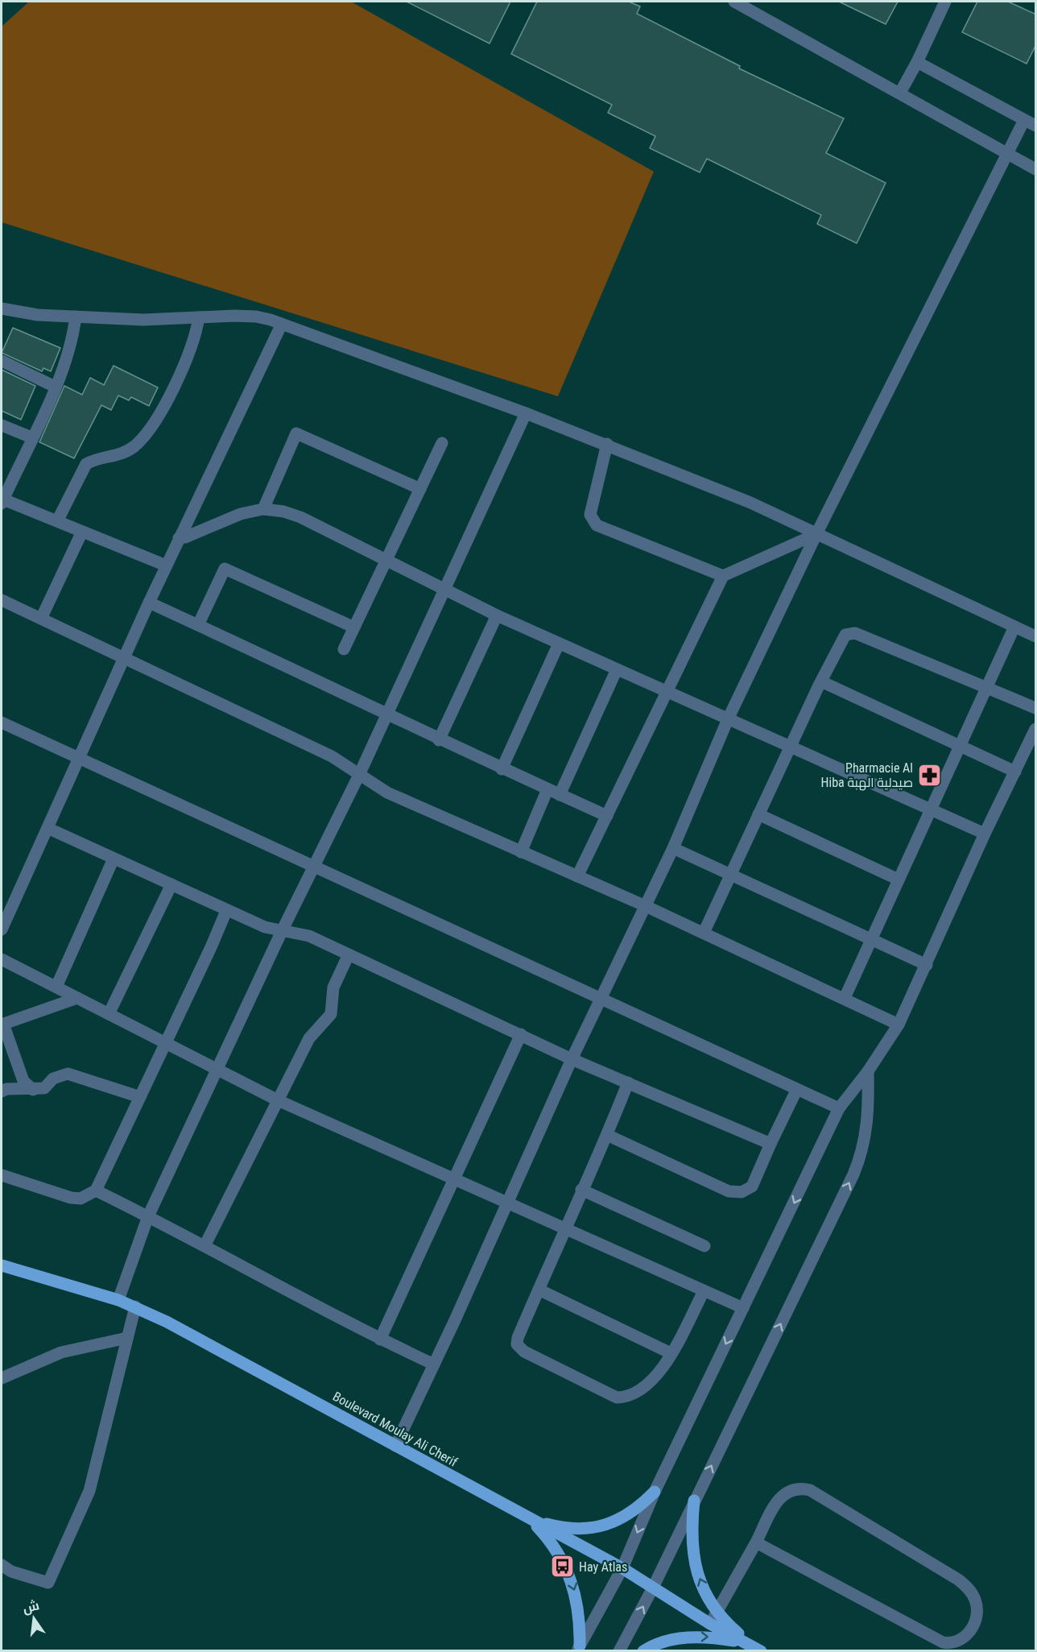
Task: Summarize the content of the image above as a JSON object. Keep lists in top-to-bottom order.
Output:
{
  "streets": {
    "main road": ["Boulevard Moulay Ali Cherif"]
  },
  "places": {
    "pharmacy": ["Pharmacie Al Hiba صيدلية الهبة"],
    "bus stop": ["Hay Atlas"]
  },
  "north": "top"
}
